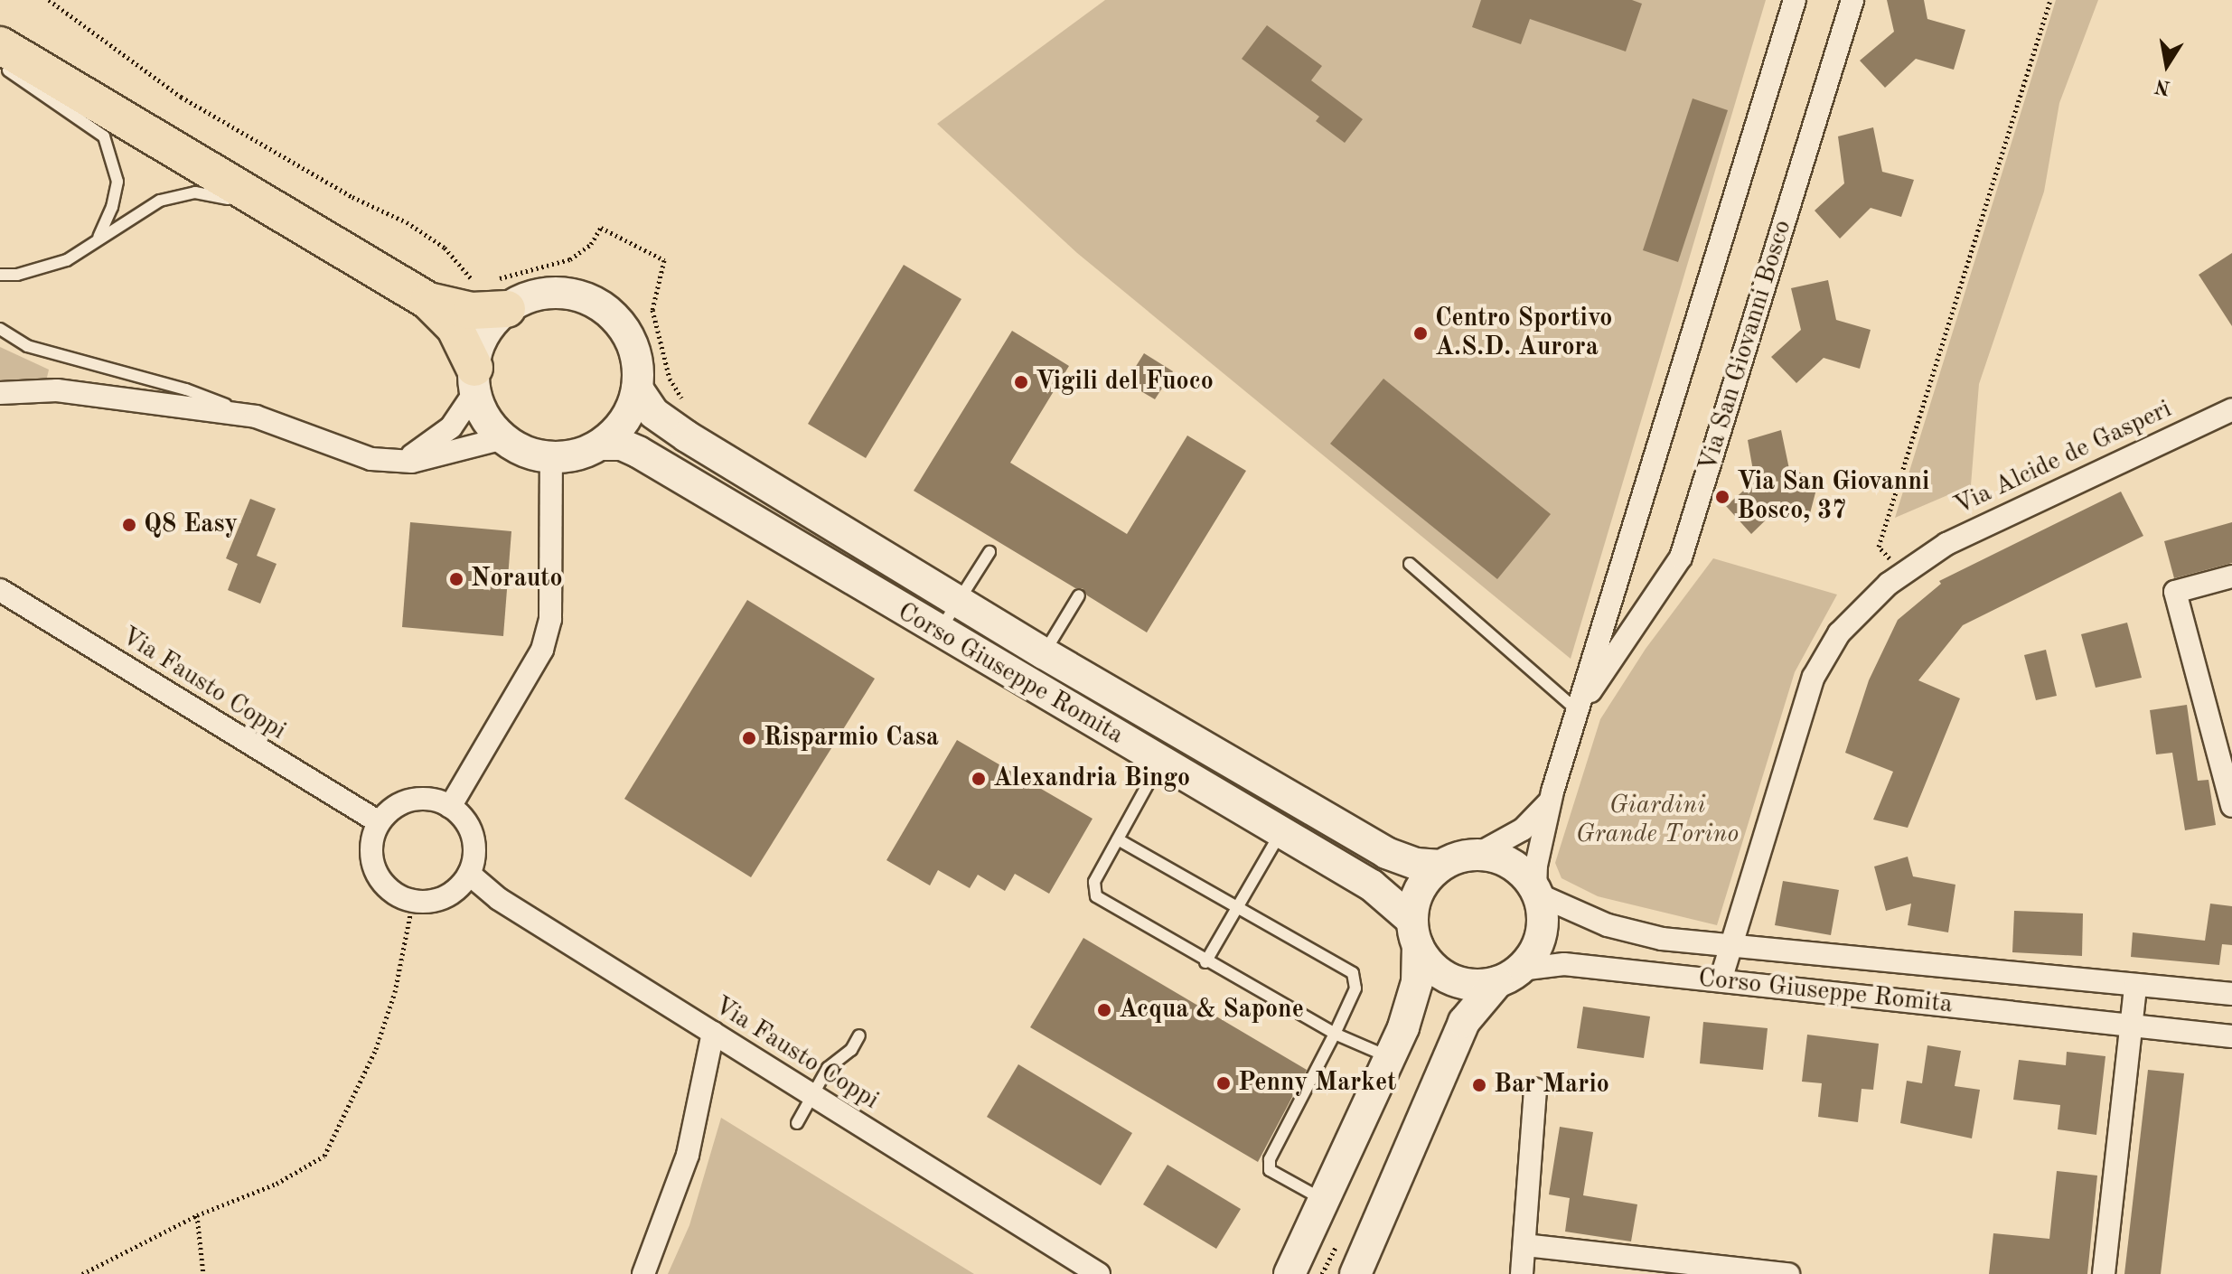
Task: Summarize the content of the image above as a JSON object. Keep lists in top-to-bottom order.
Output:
{
  "streets": {
    "main road": ["Corso Giuseppe Romita"],
    "street": ["Via San Giovanni Bosco", "Via Alcide de Gasperi", "Via Fausto Coppi"]
  },
  "crossings": [
    ["Via Alcide de Gasperi", "Corso Giuseppe Romita"]
  ],
  "parks": ["Giardini Grande Torino"],
  "places": [
    "Centro Sportivo A.S.D. Aurora",
    "Vigili del Fuoco",
    "Via San Giovanni Bosco, 37",
    "Q8 Easy",
    "Norauto",
    "Risparmio Casa",
    "Alexandria Bingo",
    "Acqua & Sapone",
    "Penny Market",
    "Bar Mario"
  ],
  "north": "bottom"
}
